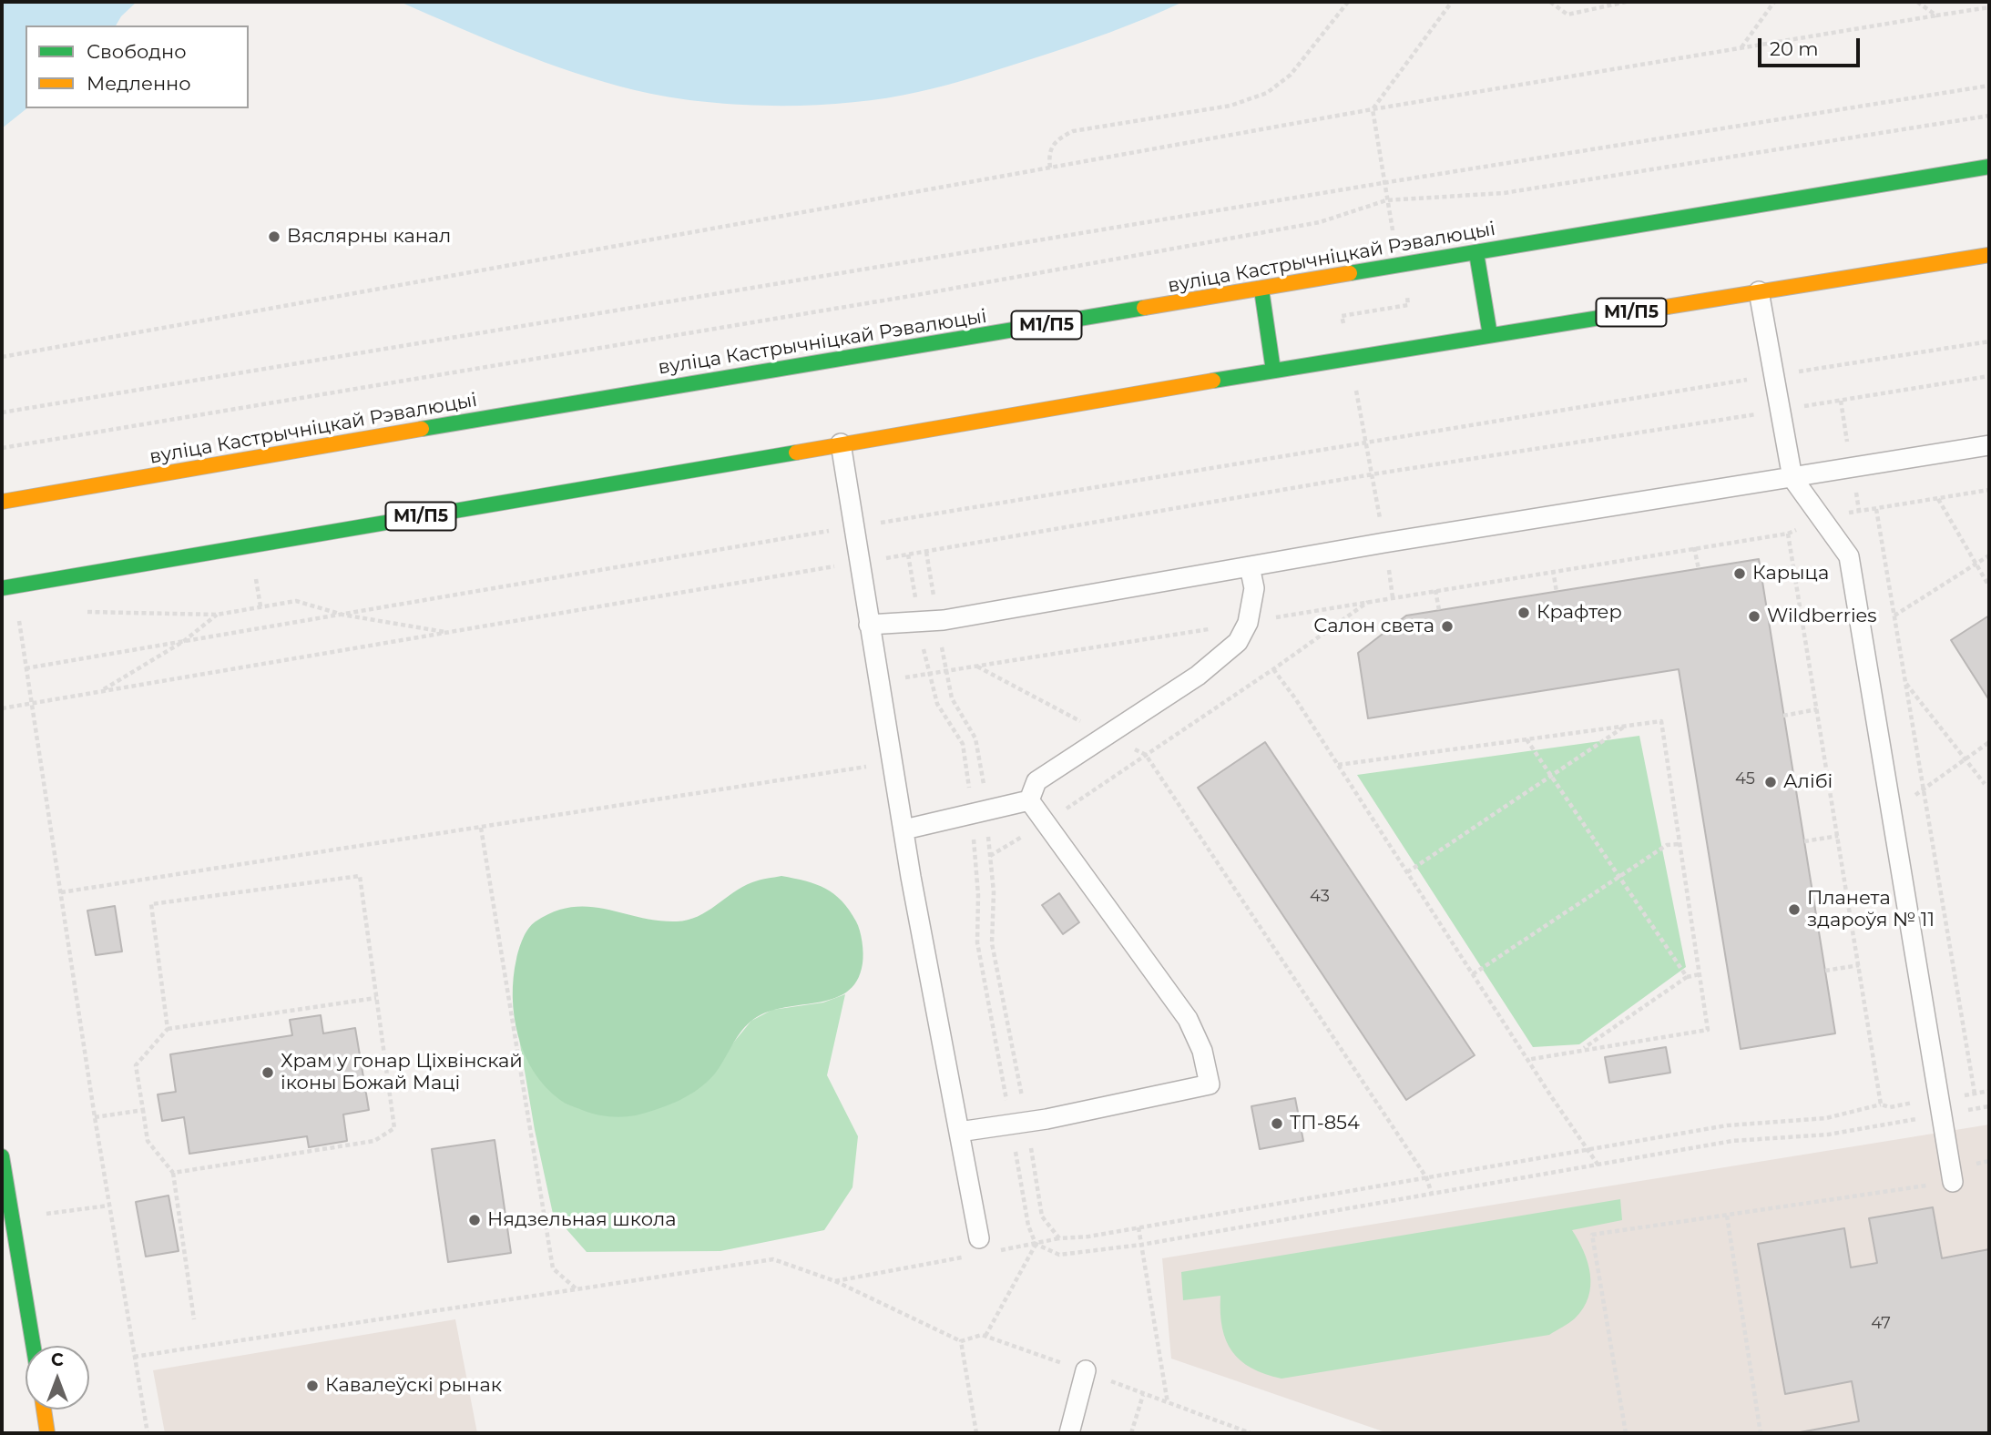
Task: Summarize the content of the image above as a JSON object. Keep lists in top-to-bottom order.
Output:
{
  "streets": {
    "main road": ["вуліца Кастрычніцкай Рэвалюцыі", "М1/П5"]
  },
  "places": [
    "Вяслярны канал",
    "Карыца",
    "Крафтер",
    "Wildberries",
    "Салон света",
    "Алібі",
    "Планета здароўя № 11",
    "Храм у гонар Ціхвінскай іконы Божай Маці",
    "ТП-854",
    "Нядзельная школа",
    "Кавалеўскі рынак"
  ],
  "house_numbers": ["45", "43", "47"],
  "legend": ["Свободно", "Медленно"],
  "scale_bar": "20 m",
  "north": "top"
}
